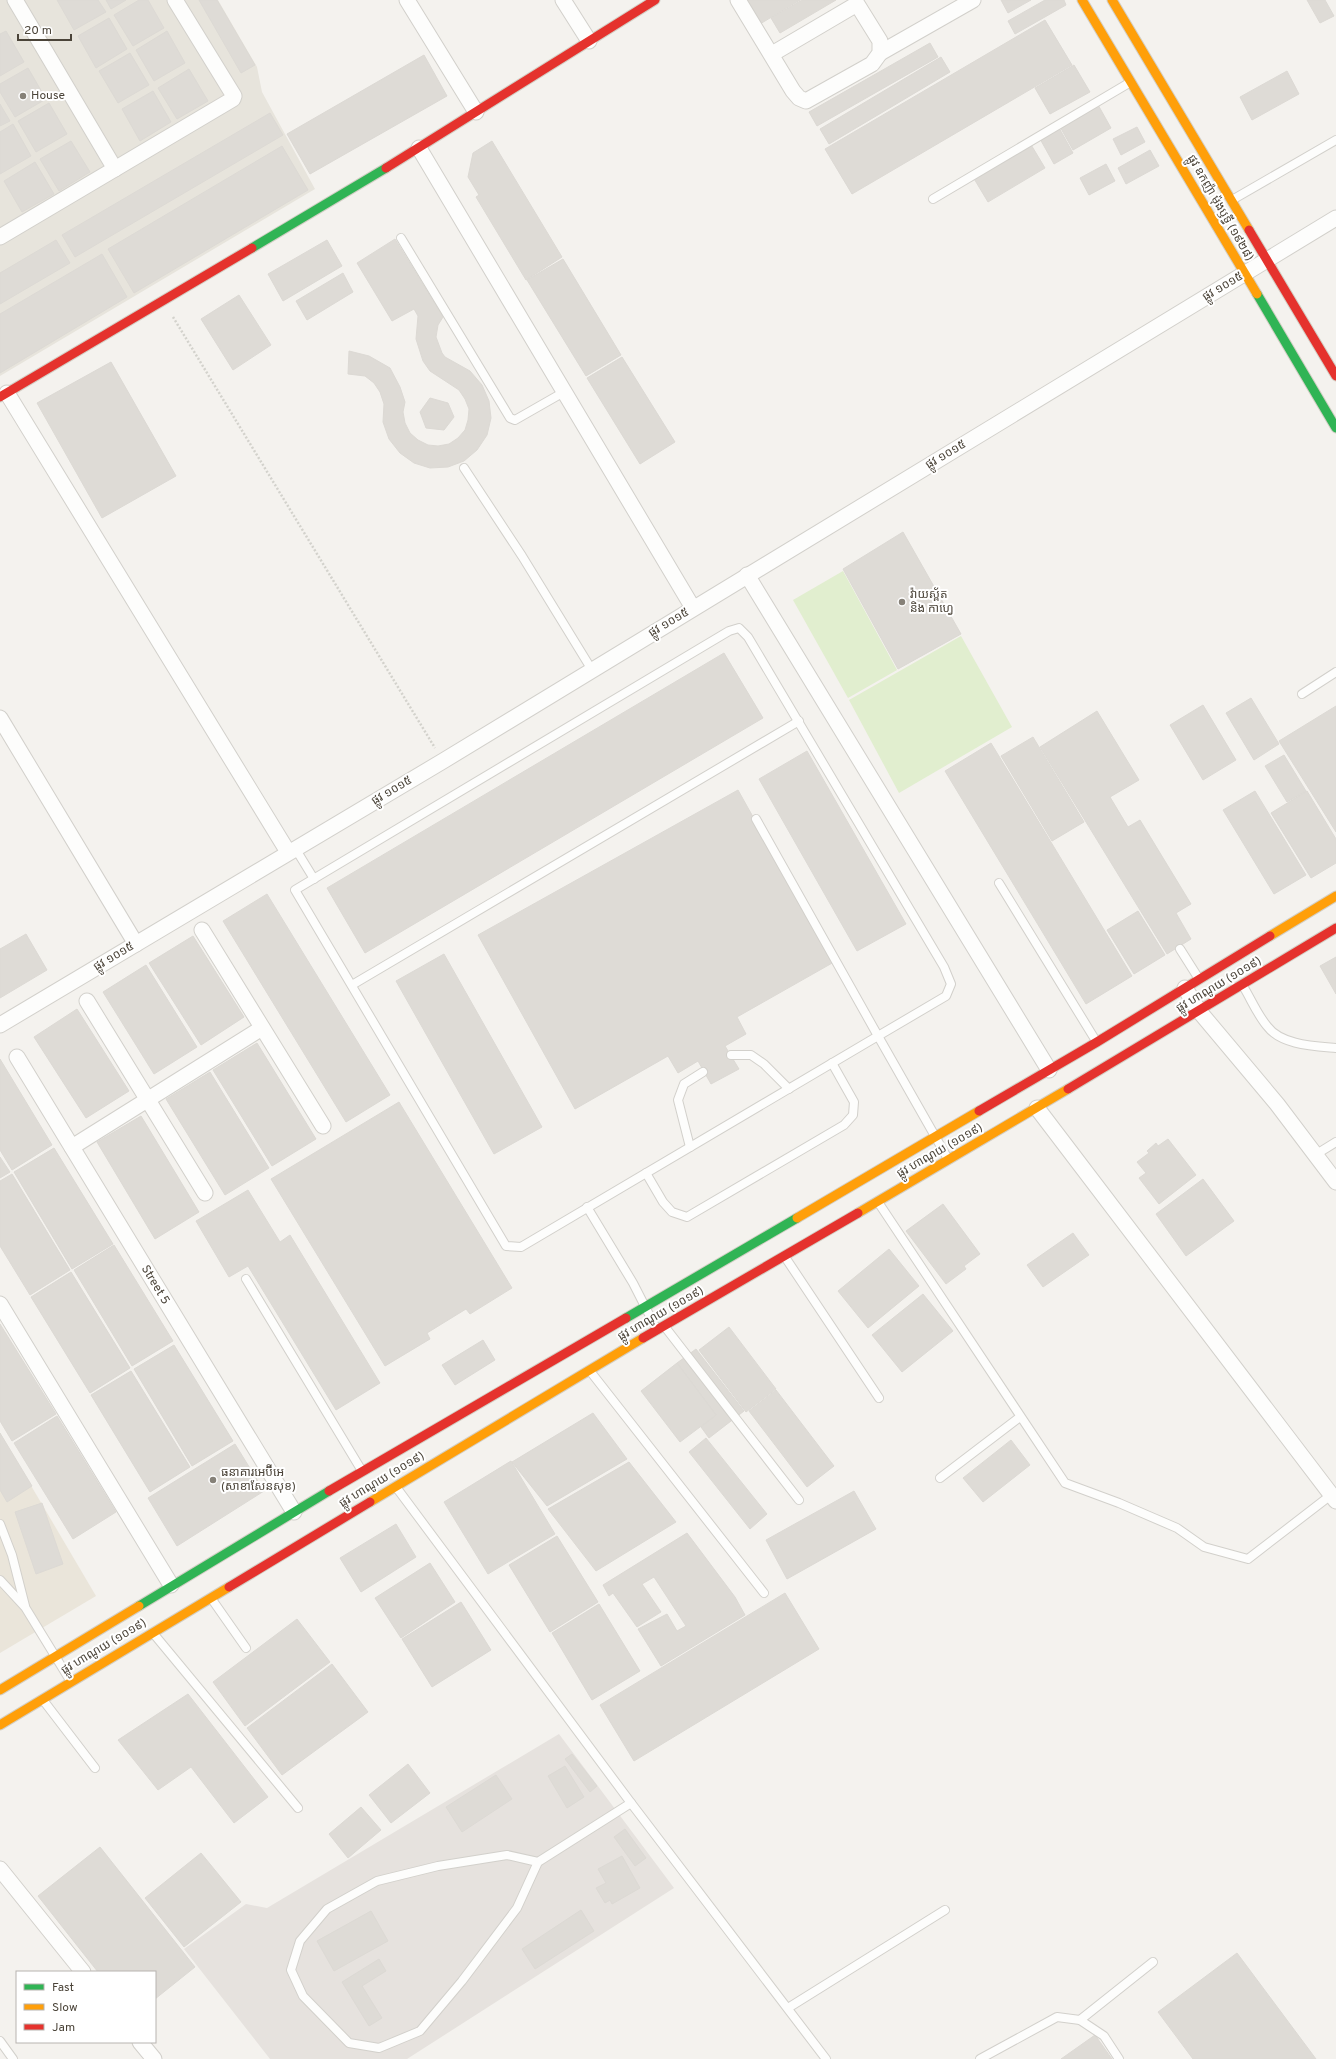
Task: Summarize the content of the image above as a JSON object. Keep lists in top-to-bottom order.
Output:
{
  "streets": {
    "main road": ["ផ្លូវ ឧកញ៉ា ម៉ុងឫទ្ធី (១៩២៨)", "ផ្លូវ ហាណូយ (១០១៩)"],
    "street": ["ផ្លូវ ១០១៥", "Street 5"]
  },
  "crossings": [
    ["ផ្លូវ ឧកញ៉ា ម៉ុងឫទ្ធី (១៩២៨)", "ផ្លូវ ១០១៥"],
    ["ផ្លូវ ហាណូយ (១០១៩)", "Street 5"]
  ],
  "places": ["House", "វ៉ាយស្ព័ត និង កាហ្វេ", "ធនាគារអេប៊ីអេ (សាខាសែនសុខ)"],
  "legend": ["Fast", "Slow", "Jam"],
  "scale_bar": "20 m"
}
